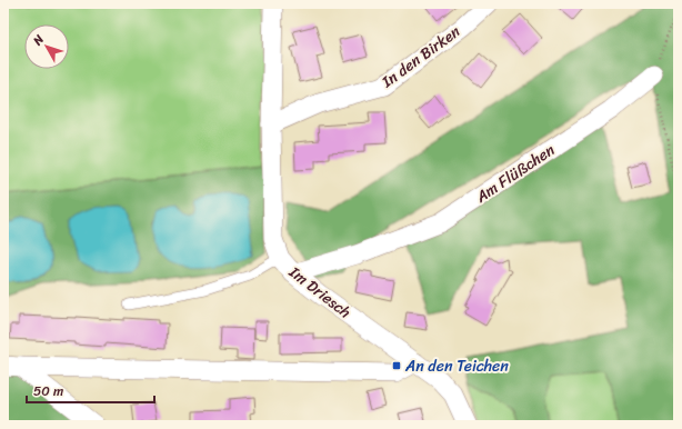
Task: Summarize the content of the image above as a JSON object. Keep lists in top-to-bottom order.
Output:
{
  "streets": {
    "street": ["In den Birken", "Am Flüßchen", "Im Driesch"]
  },
  "crossings": [
    ["In den Birken", "Im Driesch"],
    ["Am Flüßchen", "Im Driesch"]
  ],
  "places": {
    "transit": ["An den Teichen"]
  },
  "scale_bar": "50 m",
  "north": "top left"
}
